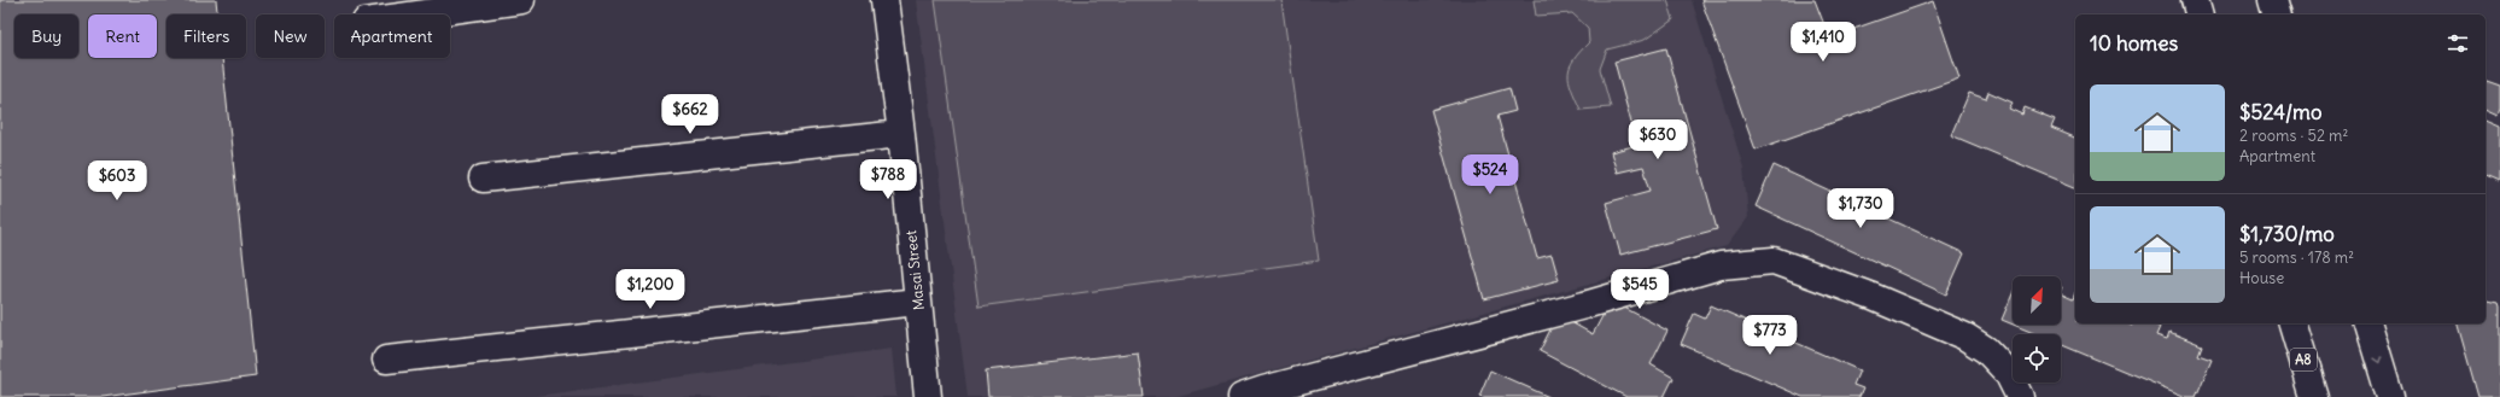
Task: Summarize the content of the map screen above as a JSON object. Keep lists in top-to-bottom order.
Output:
{
  "streets": {
    "main road": ["Masai Street", "A8"]
  },
  "north": "top right",
  "page": {
    "chip": [
      "Buy",
      "Rent",
      "Filters",
      "New",
      "Apartment"
    ],
    "heading": "10 homes",
    "price": [
      "$1,410",
      "$662",
      "$630",
      "$524",
      "$788",
      "$603",
      "$1,730",
      "$1,200",
      "$545",
      "$773"
    ],
    "list": [
      {
        "name": "$524/mo",
        "note": "2 rooms · 52 m² · Apartment"
      },
      {
        "name": "$1,730/mo",
        "note": "5 rooms · 178 m² · House"
      }
    ]
  }
}
